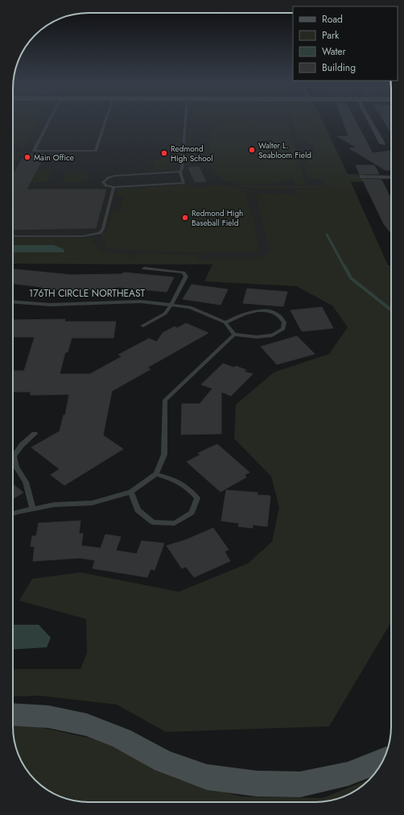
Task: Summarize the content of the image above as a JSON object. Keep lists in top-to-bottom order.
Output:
{
  "streets": {
    "lane": ["176TH CIRCLE NORTHEAST"]
  },
  "places": [
    "Walter L. Seabloom Field",
    "Redmond High School",
    "Main Office",
    "Redmond High Baseball Field"
  ],
  "legend": [
    "Road",
    "Park",
    "Water",
    "Building"
  ]
}
